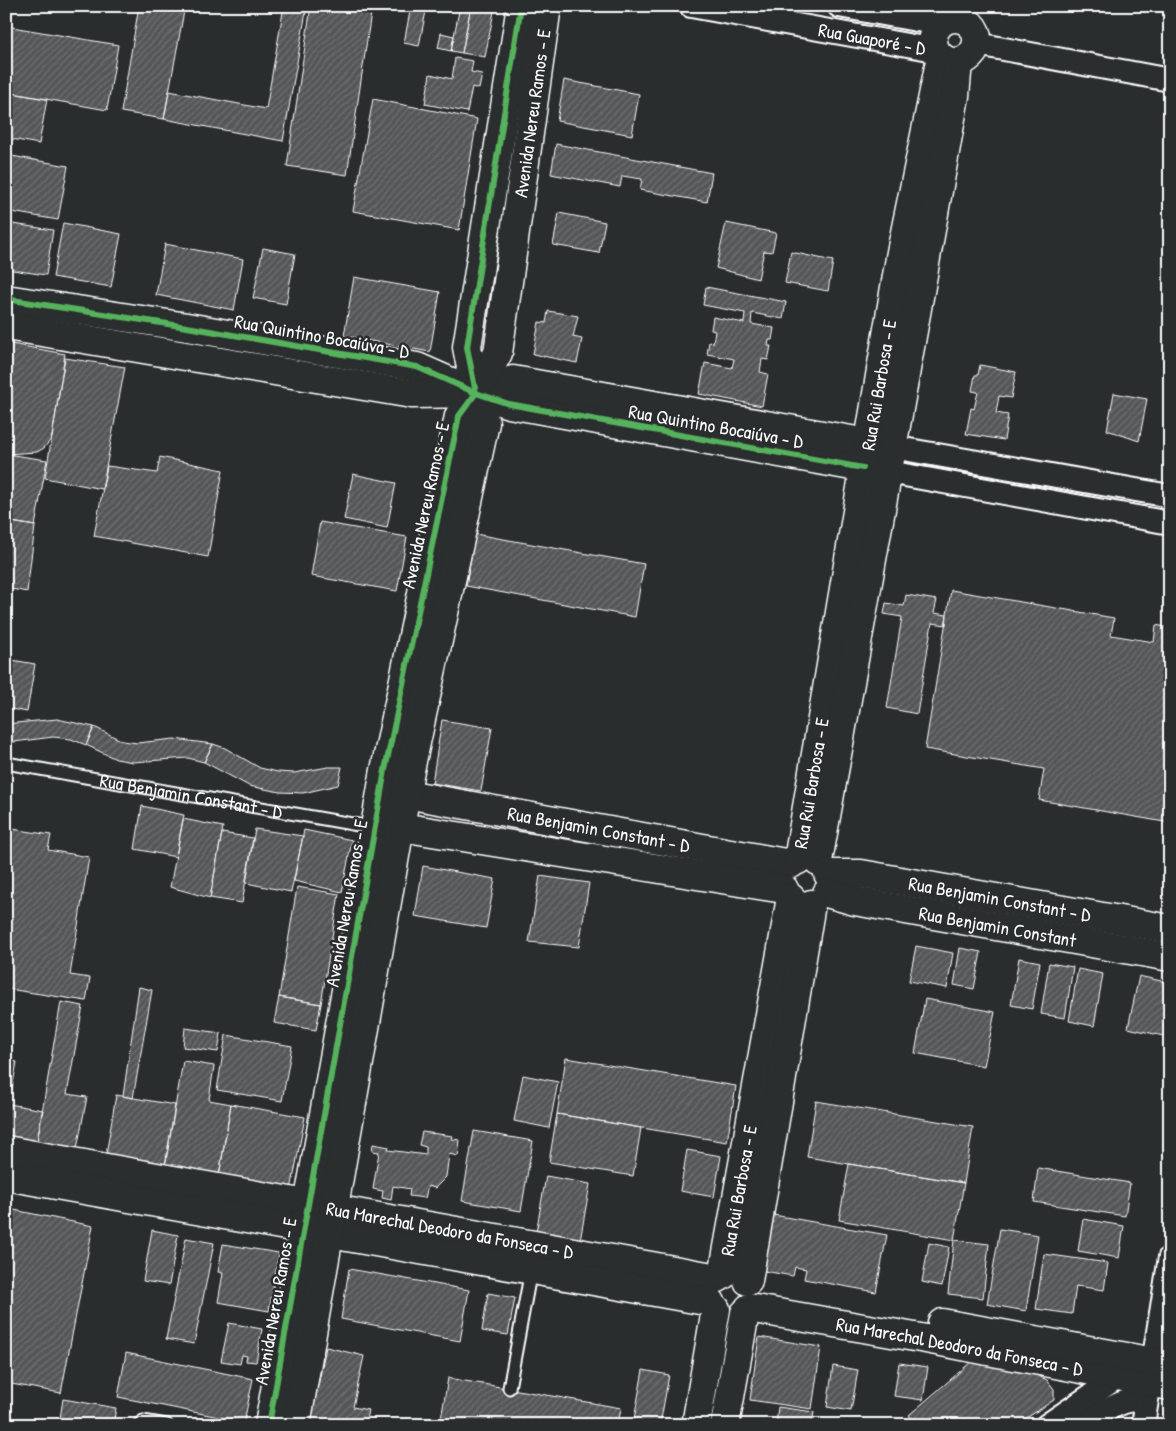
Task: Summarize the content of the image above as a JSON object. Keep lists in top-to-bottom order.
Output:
{
  "streets": {
    "street": [
      "Rua Guaporé - D",
      "Avenida Nereu Ramos - E",
      "Rua Quintino Bocaiúva - D",
      "Rua Rui Barbosa - E",
      "Rua Benjamin Constant - D",
      "Rua Benjamin Constant",
      "Rua Marechal Deodoro da Fonseca - D"
    ]
  },
  "crossings": [
    ["Rua Guaporé - D", "Rua Rui Barbosa - E"],
    ["Avenida Nereu Ramos - E", "Rua Quintino Bocaiúva - D"],
    ["Avenida Nereu Ramos - E", "Rua Benjamin Constant - D"],
    ["Avenida Nereu Ramos - E", "Rua Marechal Deodoro da Fonseca - D"],
    ["Rua Quintino Bocaiúva - D", "Rua Rui Barbosa - E"],
    ["Rua Rui Barbosa - E", "Rua Benjamin Constant - D"],
    ["Rua Rui Barbosa - E", "Rua Benjamin Constant"],
    ["Rua Rui Barbosa - E", "Rua Marechal Deodoro da Fonseca - D"],
    ["Rua Benjamin Constant - D", "Rua Benjamin Constant"]
  ]
}
